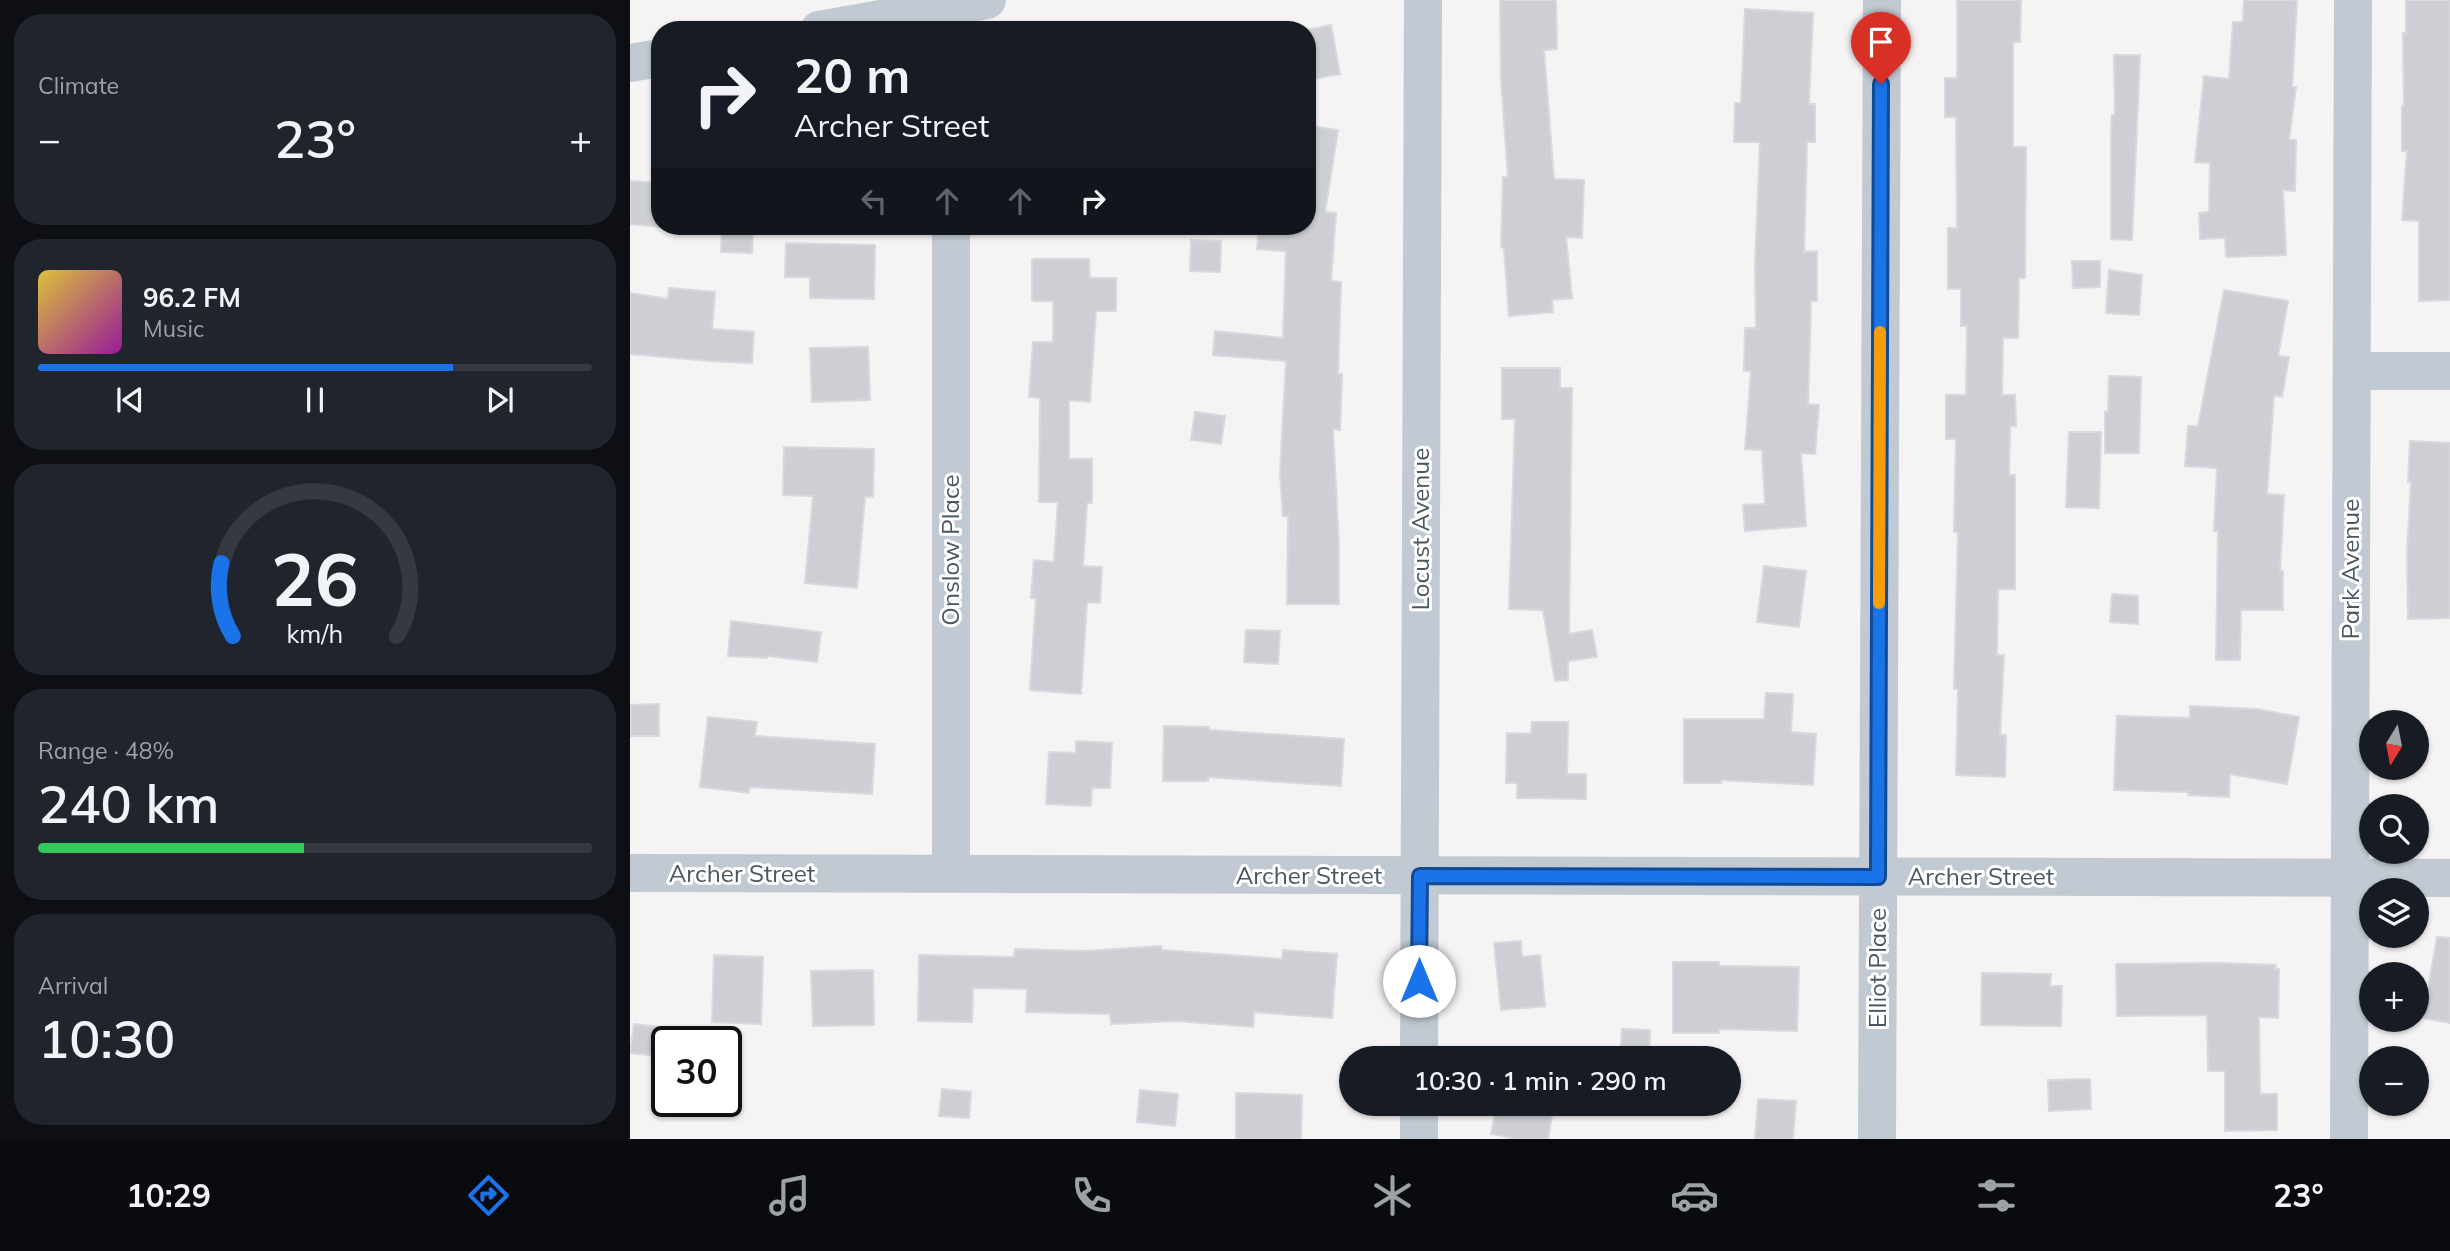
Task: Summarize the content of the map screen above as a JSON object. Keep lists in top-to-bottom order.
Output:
{
  "streets": {
    "street": [
      "Locust Avenue",
      "Onslow Place",
      "Park Avenue",
      "Archer Street",
      "Elliot Place"
    ]
  },
  "crossings": [
    ["Locust Avenue", "Archer Street"],
    ["Onslow Place", "Archer Street"],
    ["Park Avenue", "Archer Street"],
    ["Archer Street", "Elliot Place"]
  ],
  "north": "bottom",
  "page": {
    "tile": [
      "Climate",
      ["Range · 48%", "240 km"],
      ["Arrival", "10:30"]
    ],
    "turn": ["20 m", "Archer Street"],
    "heat": ["−", "23°", "+"],
    "song": ["96.2 FM", "Music"],
    "map_buttons": ["+", "−"],
    "limit": "30",
    "trip": "10:30 · 1 min · 290 m",
    "tabs": ["10:29", "23°"],
    "gauge": ["26", "km/h"]
  }
}
